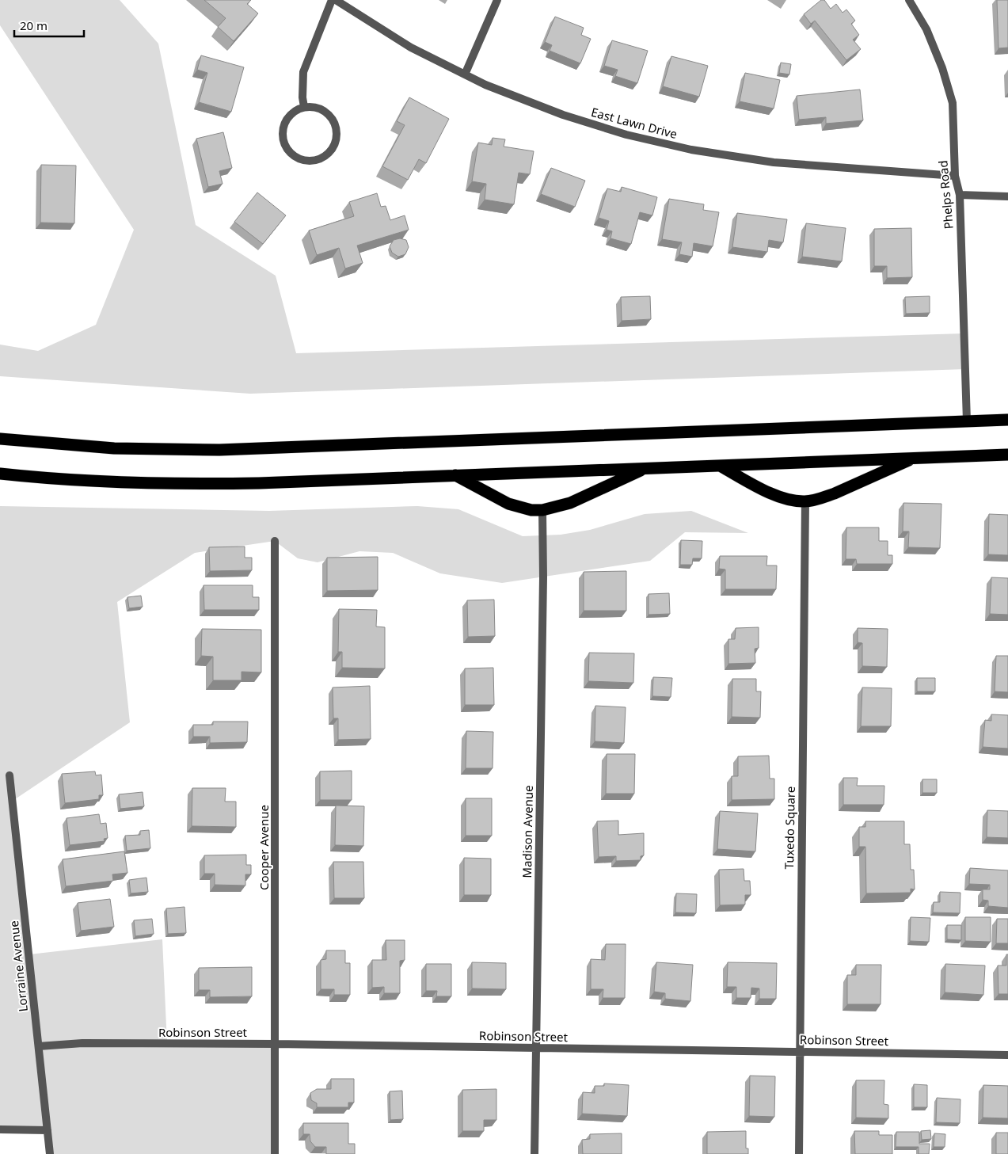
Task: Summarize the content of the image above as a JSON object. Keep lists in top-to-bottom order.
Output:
{
  "streets": {
    "street": [
      "East Lawn Drive",
      "Phelps Road",
      "Tuxedo Square",
      "Madison Avenue",
      "Cooper Avenue",
      "Lorraine Avenue",
      "Robinson Street"
    ]
  },
  "crossings": [
    ["East Lawn Drive", "Phelps Road"],
    ["Tuxedo Square", "Robinson Street"],
    ["Madison Avenue", "Robinson Street"],
    ["Cooper Avenue", "Robinson Street"],
    ["Lorraine Avenue", "Robinson Street"]
  ],
  "scale_bar": "20 m"
}
